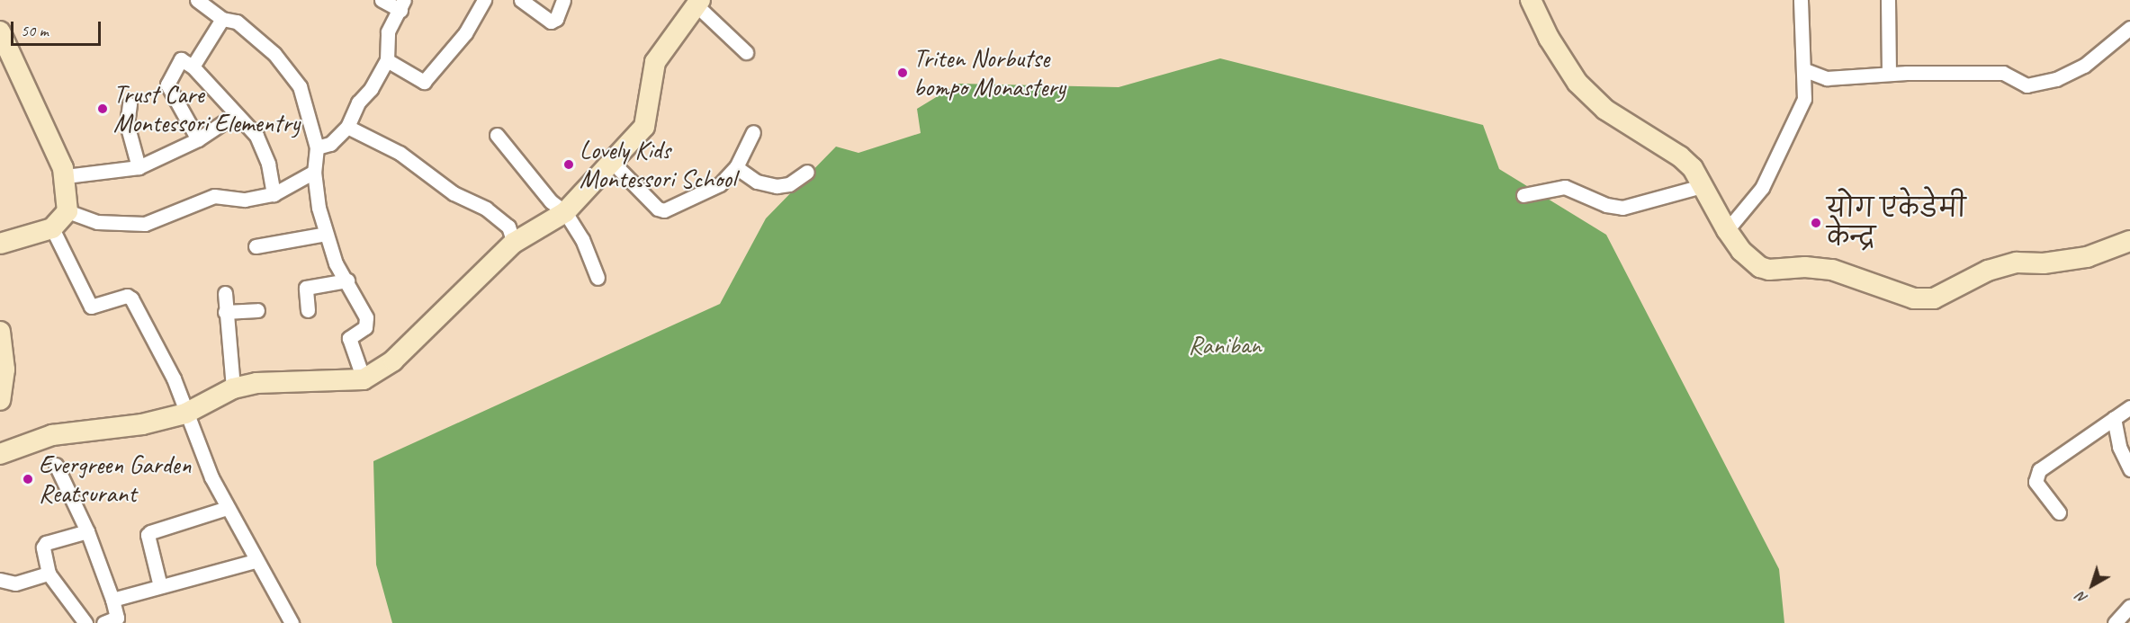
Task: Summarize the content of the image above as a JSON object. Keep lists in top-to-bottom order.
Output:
{
  "parks": ["Raniban"],
  "places": [
    "Triten Norbutse bompo Monastery",
    "Trust Care Montessori Elementry",
    "Lovely Kids Montessori School",
    "योग एकेडेमी केन्द्र",
    "Evergreen Garden Reatsurant"
  ],
  "scale_bar": "50 m",
  "north": "bottom left"
}
